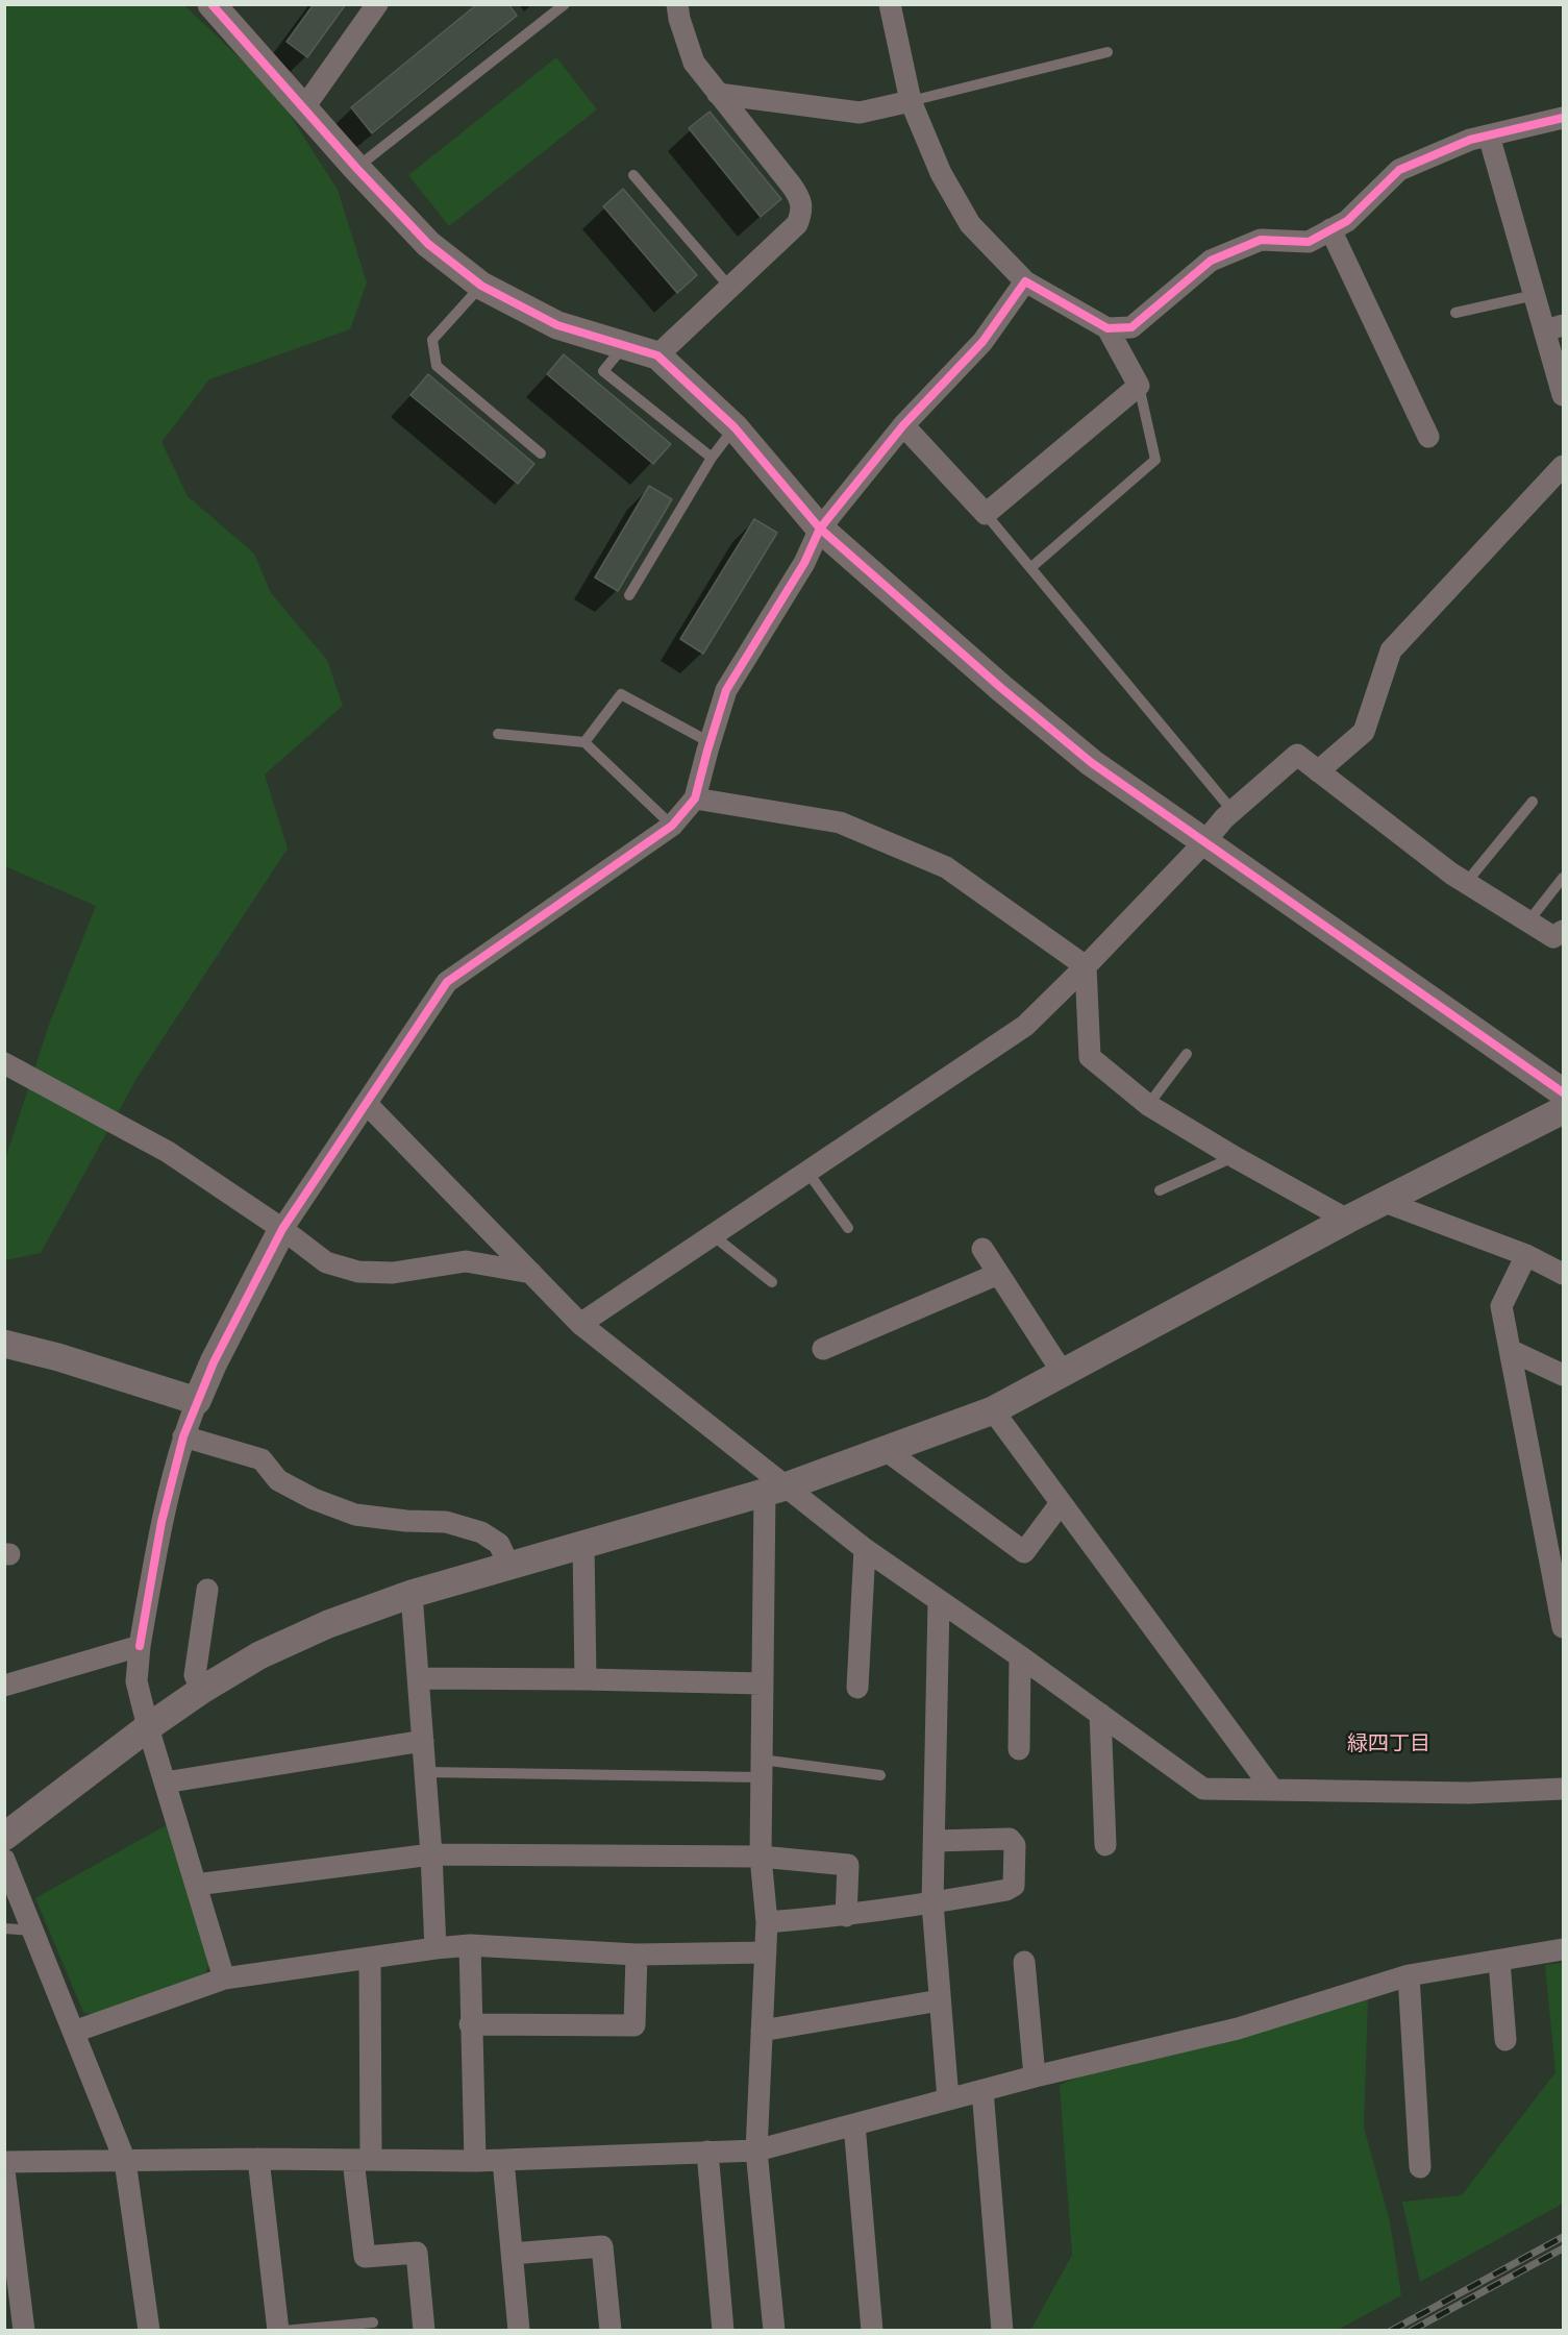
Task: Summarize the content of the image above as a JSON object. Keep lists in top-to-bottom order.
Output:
{
  "districts": ["緑四丁目"]
}
